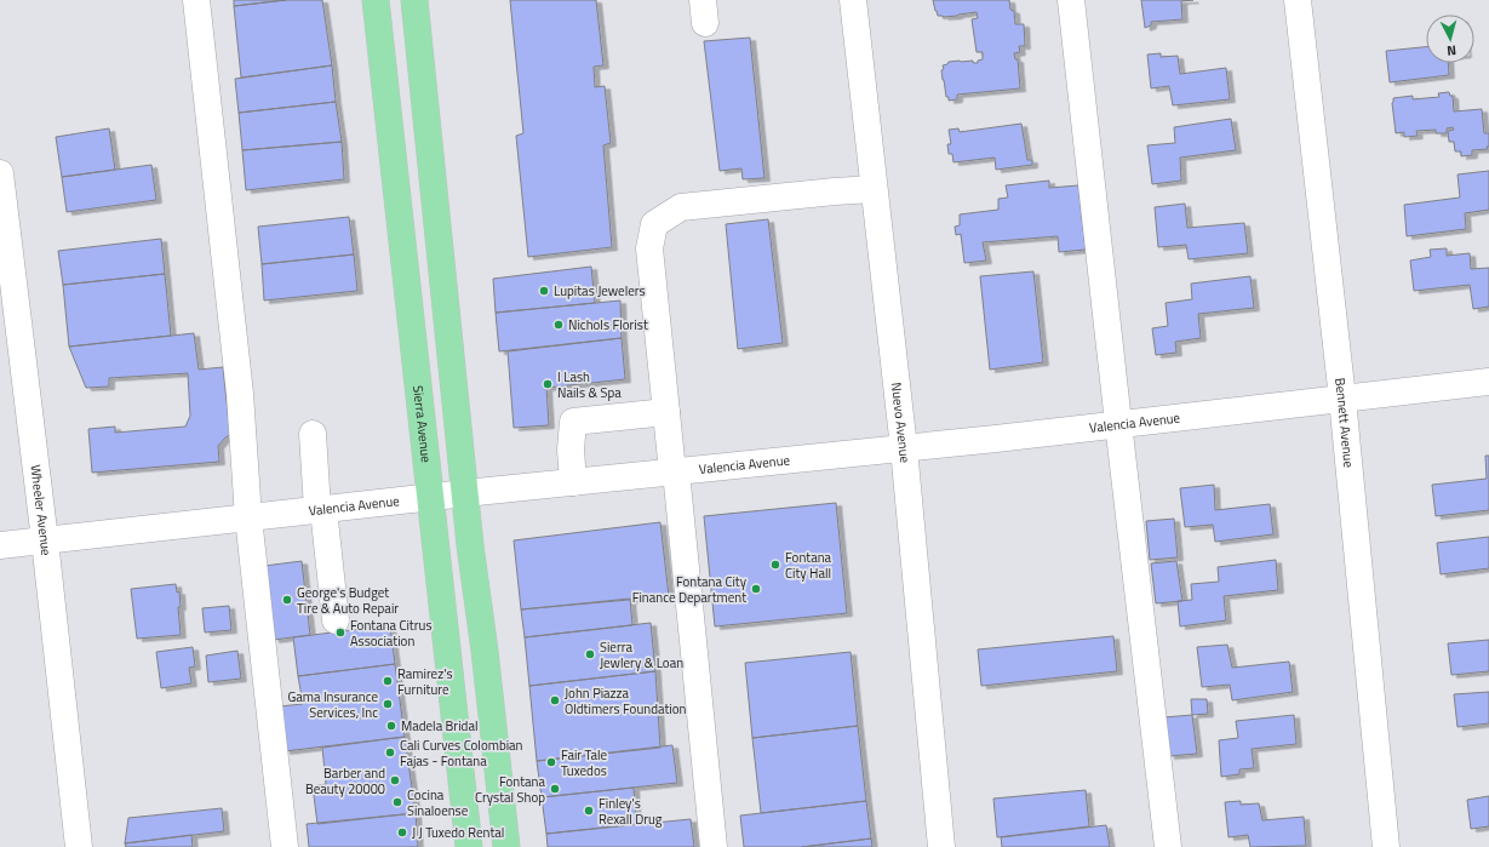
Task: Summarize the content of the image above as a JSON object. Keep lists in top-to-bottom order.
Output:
{
  "streets": {
    "main road": ["Sierra Avenue"],
    "street": [
      "Valencia Avenue",
      "Nuevo Avenue",
      "Bennett Avenue",
      "Wheeler Avenue"
    ]
  },
  "crossings": [
    ["Valencia Avenue", "Nuevo Avenue"],
    ["Valencia Avenue", "Bennett Avenue"],
    ["Valencia Avenue", "Sierra Avenue"],
    ["Valencia Avenue", "Wheeler Avenue"]
  ],
  "places": [
    "Lupitas Jewelers",
    "Nichols Florist",
    "I Lash Nails & Spa",
    "Fontana City Hall",
    "Fontana City Finance Department",
    "George's Budget Tire & Auto Repair",
    "Fontana Citrus Association",
    "Sierra Jewlery & Loan",
    "Ramirez's Furniture",
    "John Piazza Oldtimers Foundation",
    "Gama Insurance Services, Inc",
    "Madela Bridal",
    "Cali Curves Colombian Fajas - Fontana",
    "Fair Tale Tuxedos",
    "Barber and Beauty 20000",
    "Fontana Crystal Shop",
    "Cocina Sinaloense",
    "Finley's Rexall Drug",
    "J J Tuxedo Rental"
  ],
  "north": "bottom"
}
